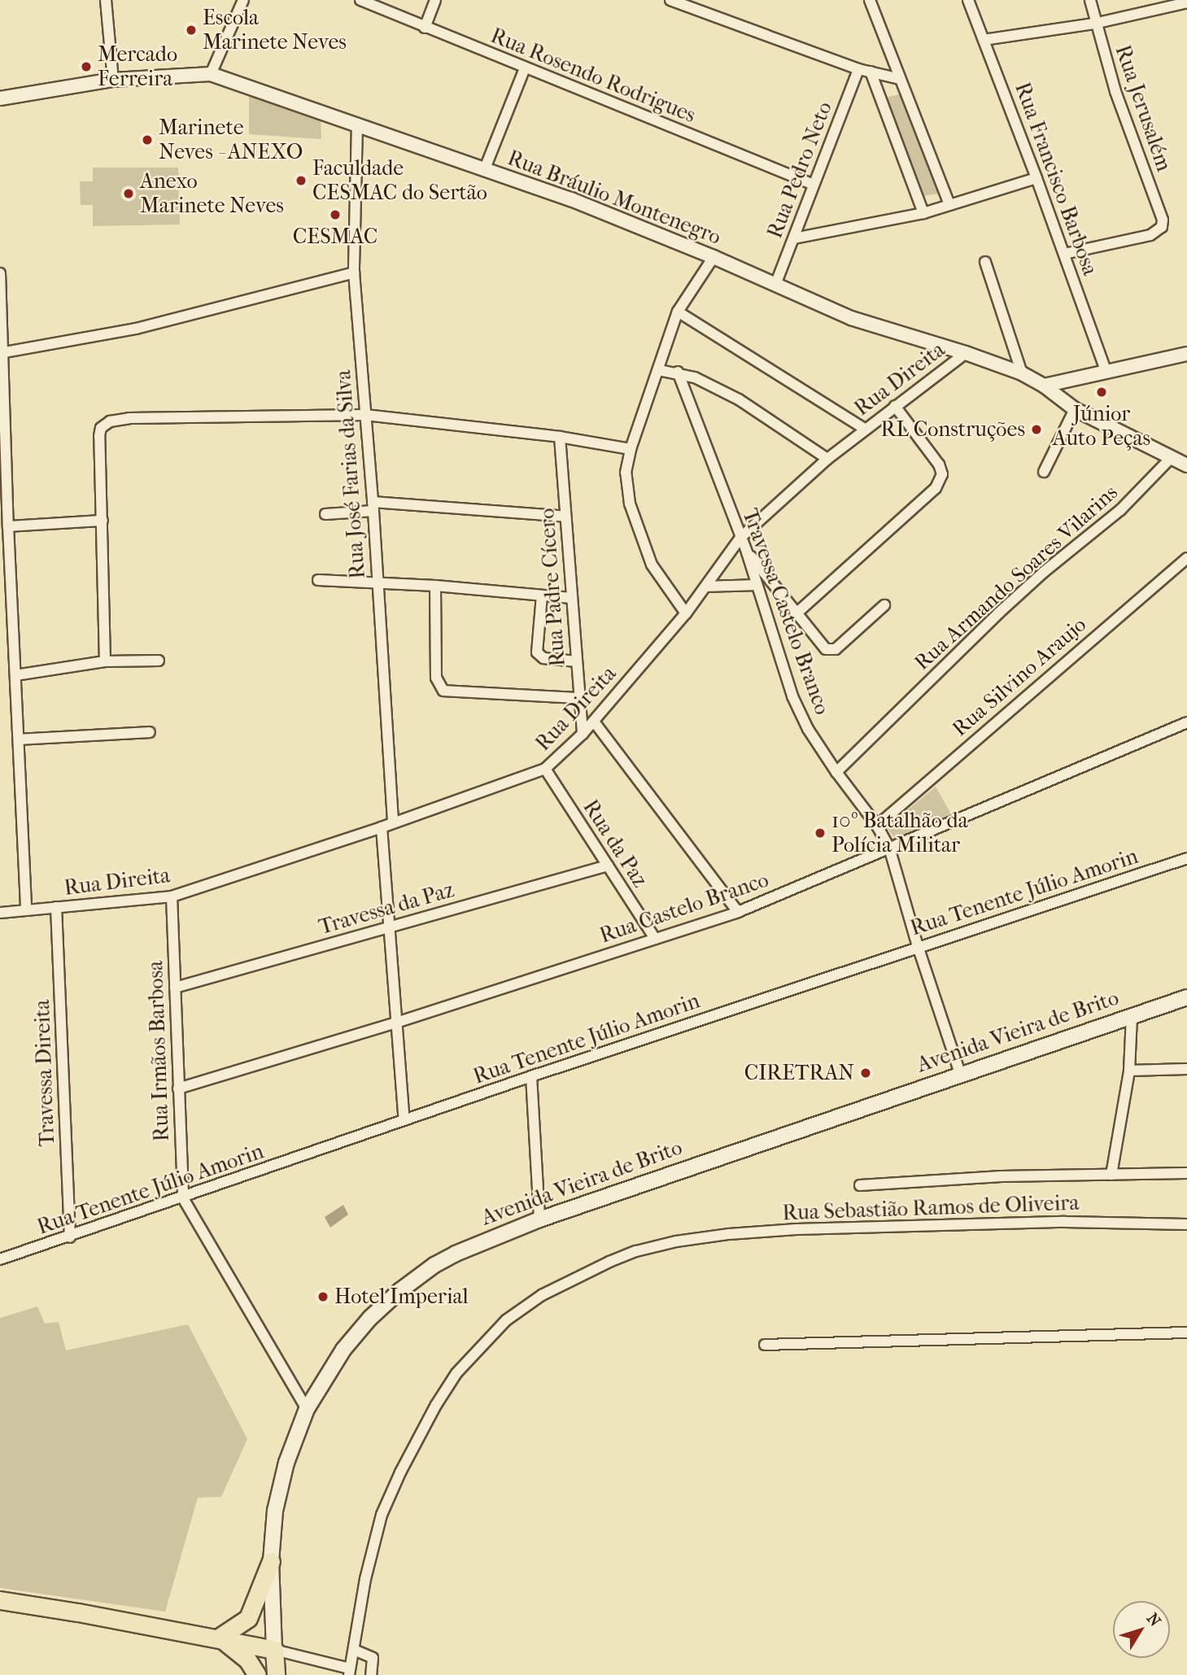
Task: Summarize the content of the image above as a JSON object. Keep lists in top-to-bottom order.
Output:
{
  "streets": {
    "main road": ["Avenida Vieira de Brito"],
    "street": [
      "Rua Rosendo Rodrigues",
      "Rua Jerusalém",
      "Rua Pedro Neto",
      "Rua Francisco Barbosa",
      "Rua Bráulio Montenegro",
      "Rua Direita",
      "Rua José Farias da Silva",
      "Rua Armando Soares Vilarins",
      "Rua Padre Cícero",
      "Travessa Castelo Branco",
      "Rua Silvino Araujo",
      "Rua da Paz",
      "Rua Tenente Júlio Amorin",
      "Rua Castelo Branco",
      "Travessa da Paz",
      "Rua Irmãos Barbosa",
      "Travessa Direita",
      "Rua Sebastião Ramos de Oliveira"
    ]
  },
  "crossings": [
    ["Rua Rosendo Rodrigues", "Rua Pedro Neto"],
    ["Rua Jerusalém", "Rua Francisco Barbosa"],
    ["Rua Pedro Neto", "Rua Bráulio Montenegro"],
    ["Rua Bráulio Montenegro", "Rua Direita"],
    ["Rua Bráulio Montenegro", "Rua José Farias da Silva"],
    ["Rua Bráulio Montenegro", "Rua Armando Soares Vilarins"],
    ["Rua Direita", "Rua José Farias da Silva"],
    ["Rua Direita", "Rua Padre Cícero"],
    ["Rua Direita", "Travessa Castelo Branco"],
    ["Rua Direita", "Rua da Paz"],
    ["Rua Direita", "Rua Irmãos Barbosa"],
    ["Rua Direita", "Travessa Direita"],
    ["Rua Armando Soares Vilarins", "Travessa Castelo Branco"],
    ["Travessa Castelo Branco", "Rua Silvino Araujo"],
    ["Travessa Castelo Branco", "Rua Tenente Júlio Amorin"],
    ["Travessa Castelo Branco", "Rua Castelo Branco"],
    ["Travessa Castelo Branco", "Avenida Vieira de Brito"],
    ["Rua da Paz", "Rua Castelo Branco"],
    ["Rua da Paz", "Travessa da Paz"],
    ["Rua Tenente Júlio Amorin", "Rua Irmãos Barbosa"],
    ["Rua Tenente Júlio Amorin", "Travessa Direita"],
    ["Rua Castelo Branco", "Rua Irmãos Barbosa"],
    ["Travessa da Paz", "Rua Irmãos Barbosa"],
    ["Avenida Vieira de Brito", "Rua Irmãos Barbosa"]
  ],
  "places": [
    "Escola Marinete Neves",
    "Mercado Ferreira",
    "Marinete Neves - ANEXO",
    "Faculdade CESMAC do Sertão",
    "Anexo Marinete Neves",
    "CESMAC",
    "Júnior Auto Peças",
    "RL Construções",
    "10º Batalhão da Polícia Militar",
    "CIRETRAN",
    "Hotel Imperial"
  ],
  "north": "top right"
}
